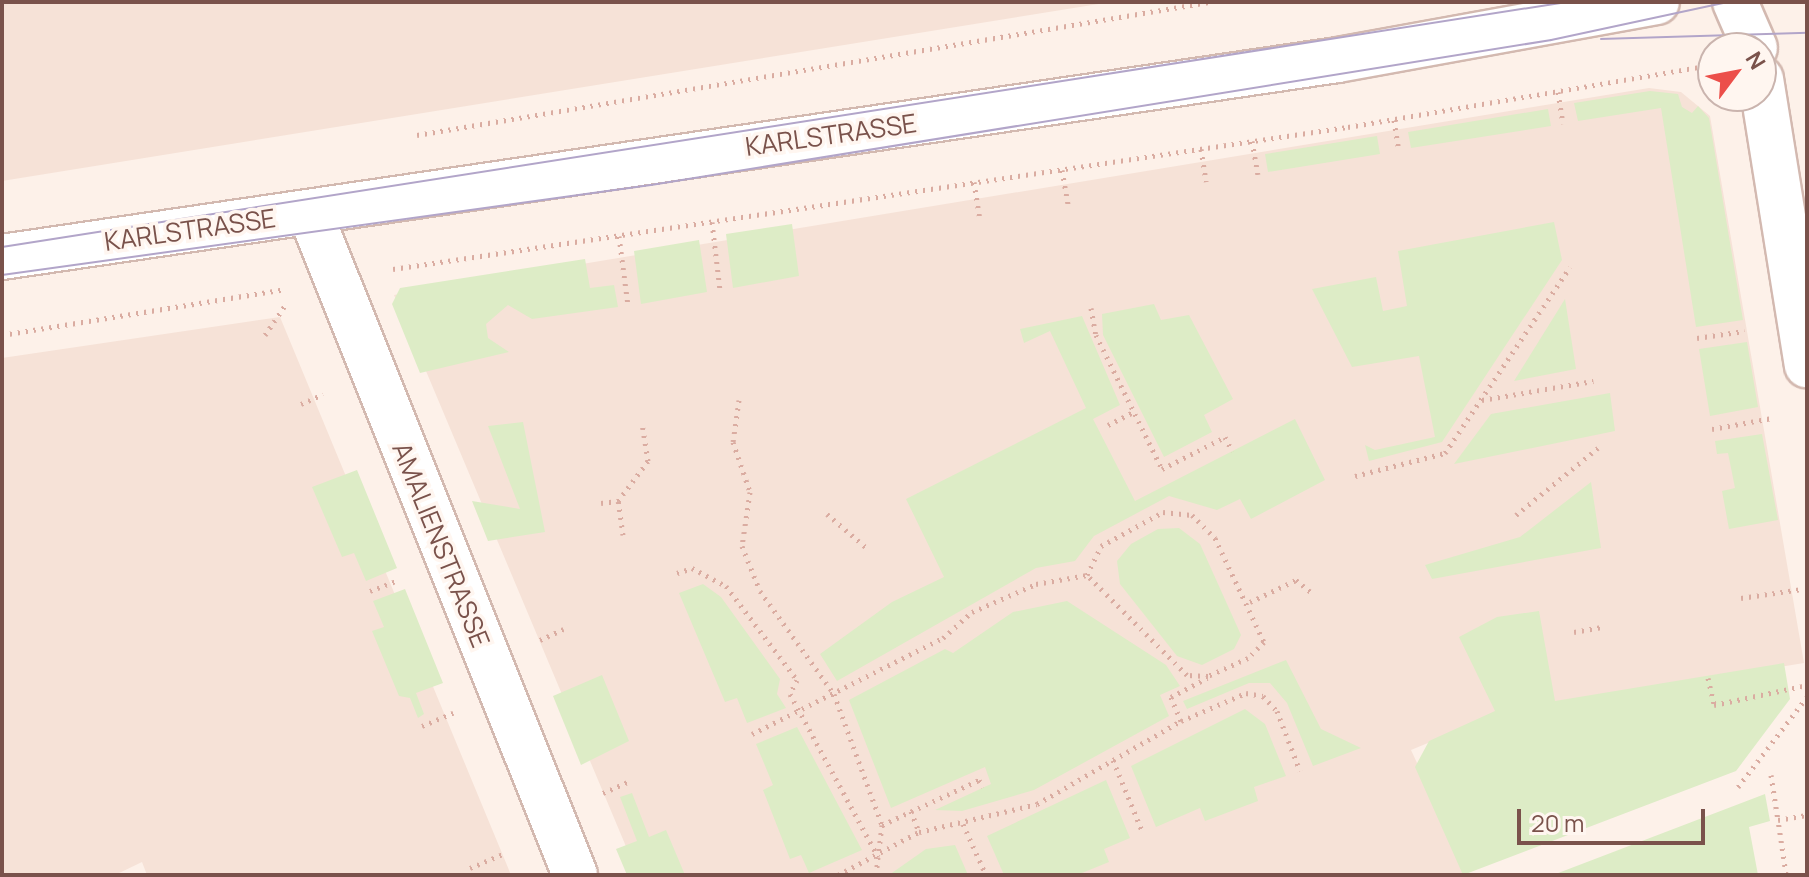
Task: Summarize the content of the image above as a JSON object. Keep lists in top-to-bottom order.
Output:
{
  "streets": {
    "street": ["KARLSTRASSE", "AMALIENSTRASSE"]
  },
  "crossings": [
    ["KARLSTRASSE", "AMALIENSTRASSE"]
  ],
  "scale_bar": "20 m",
  "north": "top right"
}
